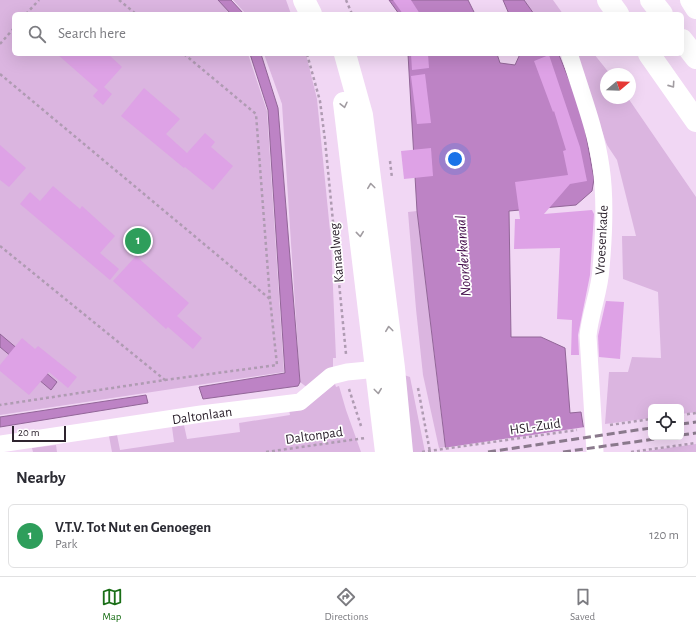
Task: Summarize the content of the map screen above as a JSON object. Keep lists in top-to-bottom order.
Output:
{
  "streets": {
    "main road": ["Kanaalweg"],
    "street": ["Vroesenkade", "Daltonlaan"],
    "path": ["HSL-Zuid", "Daltonpad"]
  },
  "crossings": [
    ["Kanaalweg", "Daltonlaan"],
    ["Kanaalweg", "Daltonpad"]
  ],
  "water": ["Noorderkanaal"],
  "scale_bar": "20 m",
  "north": "right",
  "page": {
    "search": "Search here",
    "pins": "1",
    "scale": "20 m",
    "heading": "Nearby",
    "list": [
      {
        "mark": "1",
        "name": "V.T.V. Tot Nut en Genoegen",
        "note": "Park",
        "value": "120 m"
      }
    ],
    "nav": ["Map", "Directions", "Saved"]
  }
}
